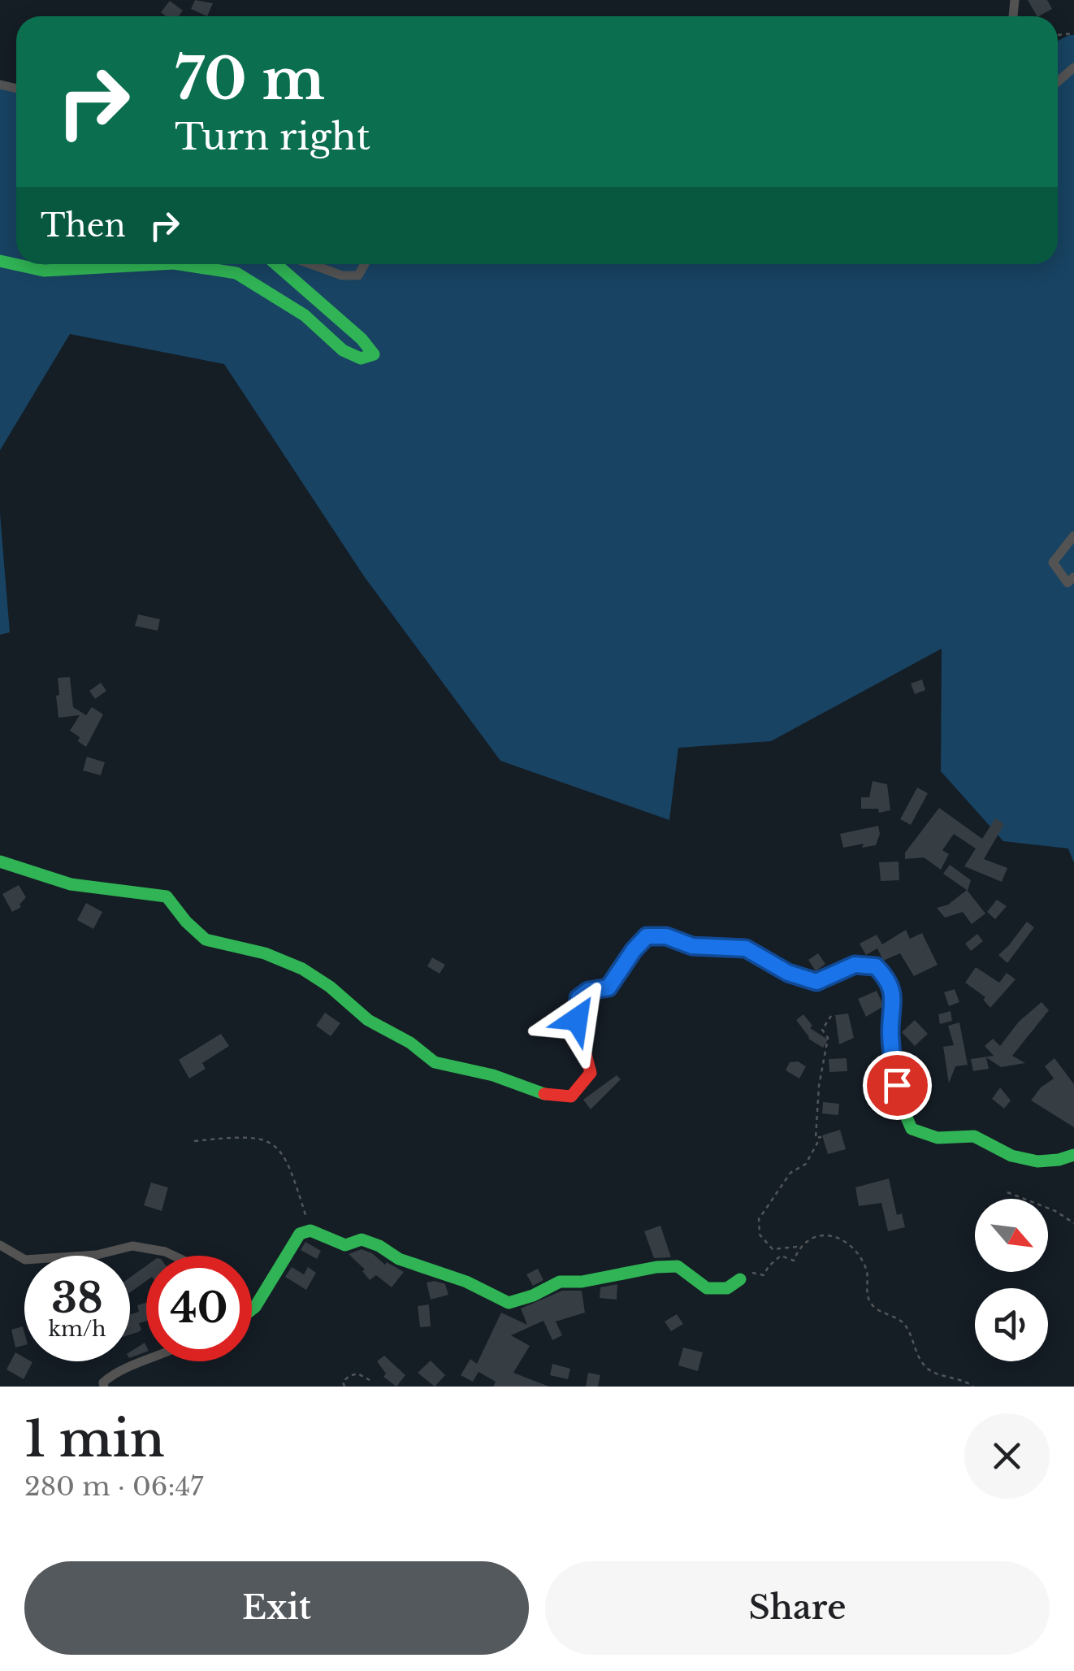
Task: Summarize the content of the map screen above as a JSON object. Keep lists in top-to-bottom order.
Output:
{
  "north": "bottom right",
  "page": {
    "turn": ["70 m", "Turn right"],
    "then": "Then",
    "speed": "38 km/h",
    "limit": "40",
    "heading": ["1 min", "280 m · 06:47"],
    "buttons": ["Exit", "Share"]
  }
}
